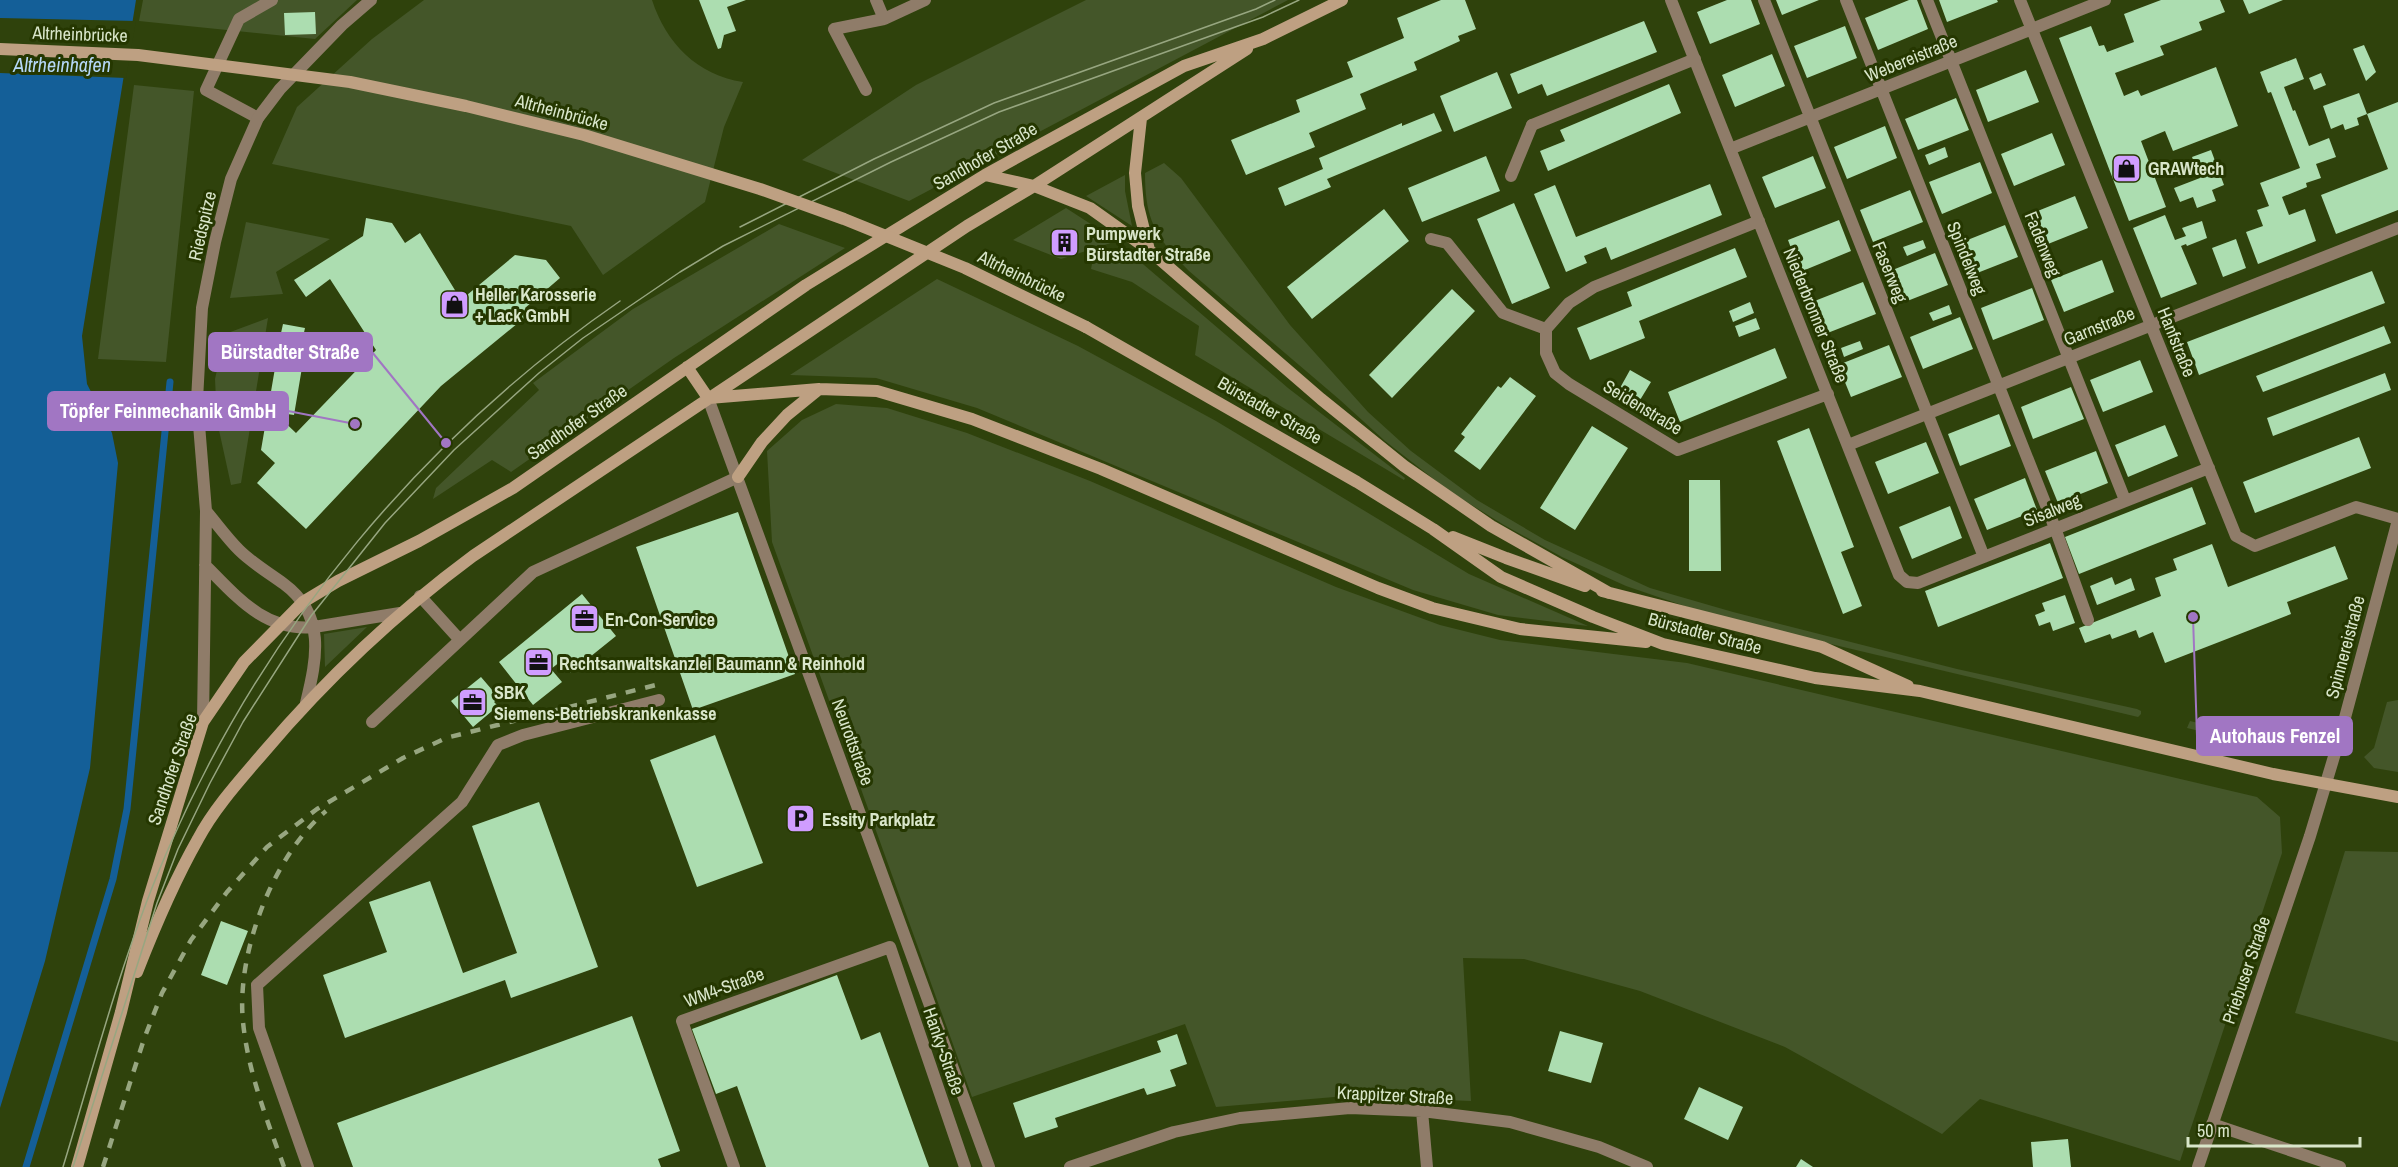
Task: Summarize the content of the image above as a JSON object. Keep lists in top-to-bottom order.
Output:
{
  "streets": {
    "main road": ["Altrheinbrücke", "Sandhofer Straße", "Bürstadter Straße"],
    "street": [
      "Webereistraße",
      "Riedspitze",
      "Fadenweg",
      "Spindelweg",
      "Faserweg",
      "Niederbronner Straße",
      "Garnstraße",
      "Hanfstraße",
      "Seidenstraße",
      "Sisalweg",
      "Spinnereistraße",
      "Neurottstraße",
      "Priebuser Straße",
      "WM4-Straße",
      "Hanky-Straße",
      "Krappitzer Straße"
    ]
  },
  "crossings": [
    ["Altrheinbrücke", "Bürstadter Straße"],
    ["Webereistraße", "Fadenweg"],
    ["Webereistraße", "Spindelweg"],
    ["Webereistraße", "Faserweg"],
    ["Webereistraße", "Niederbronner Straße"],
    ["Webereistraße", "Hanfstraße"],
    ["Sandhofer Straße", "Riedspitze"],
    ["Sandhofer Straße", "Neurottstraße"],
    ["Fadenweg", "Garnstraße"],
    ["Fadenweg", "Sisalweg"],
    ["Spindelweg", "Garnstraße"],
    ["Spindelweg", "Sisalweg"],
    ["Faserweg", "Garnstraße"],
    ["Faserweg", "Sisalweg"],
    ["Niederbronner Straße", "Garnstraße"],
    ["Niederbronner Straße", "Seidenstraße"],
    ["Niederbronner Straße", "Sisalweg"],
    ["Garnstraße", "Hanfstraße"],
    ["Hanfstraße", "Sisalweg"],
    ["Hanfstraße", "Spinnereistraße"],
    ["Bürstadter Straße", "Spinnereistraße"],
    ["Bürstadter Straße", "Priebuser Straße"],
    ["Spinnereistraße", "Priebuser Straße"],
    ["WM4-Straße", "Hanky-Straße"]
  ],
  "water": ["Altrheinhafen"],
  "places": {
    "shop": ["GRAWtech", "Heller Karosserie + Lack GmbH"],
    "building": ["Pumpwerk Bürstadter Straße"],
    "other": ["Töpfer Feinmechanik GmbH", "Bürstadter Straße", "Autohaus Fenzel"],
    "office": ["En-Con-Service", "Rechtsanwaltskanzlei Baumann & Reinhold", "SBK Siemens-Betriebskrankenkasse"],
    "parking": ["Essity Parkplatz"]
  },
  "scale_bar": "50 m"
}
